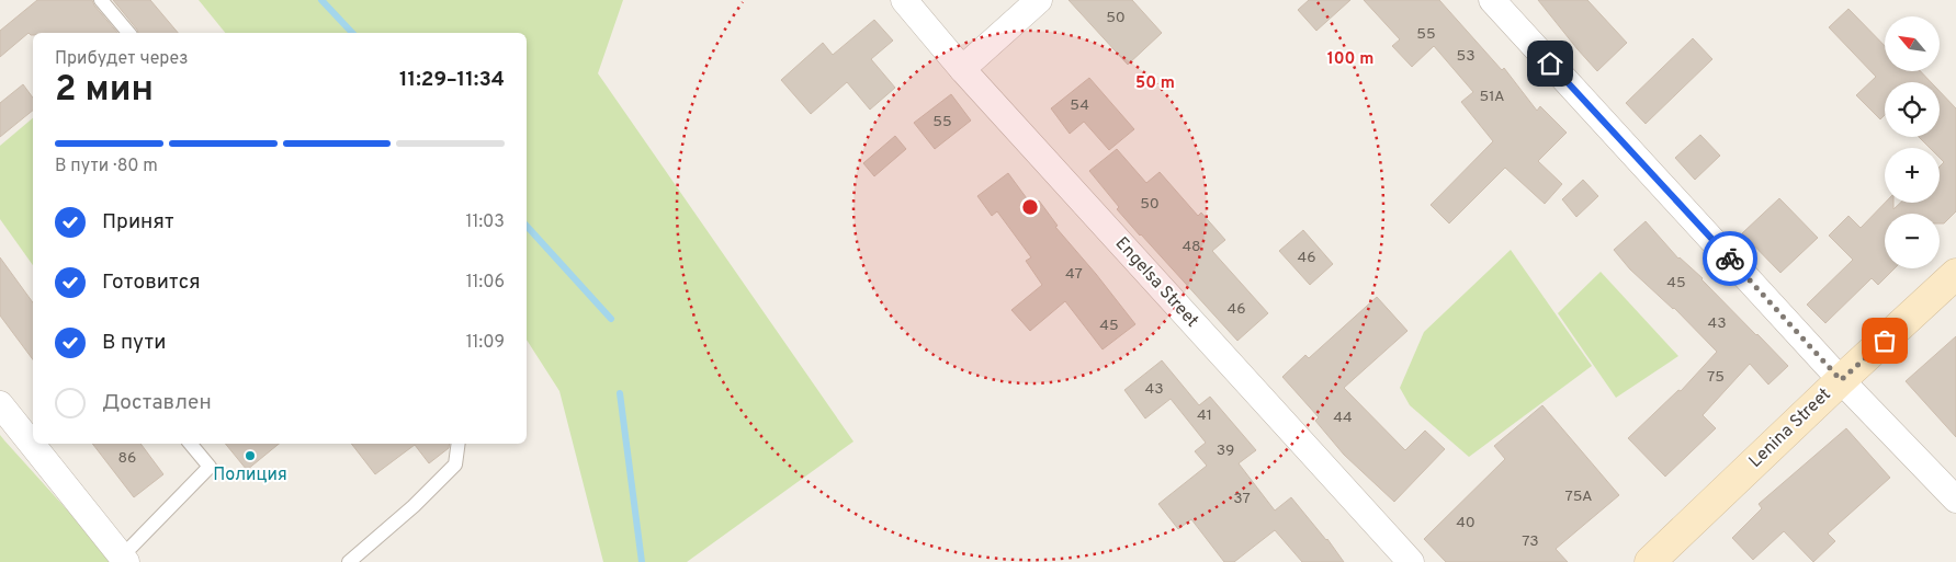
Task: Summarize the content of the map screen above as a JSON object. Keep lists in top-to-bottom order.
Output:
{
  "streets": {
    "street": ["Engelsa Street", "Lenina Street"]
  },
  "places": ["Полиция"],
  "house_numbers": [
    "50",
    "55",
    "53",
    "51А",
    "54",
    "55",
    "50",
    "48",
    "46",
    "47",
    "45",
    "46",
    "43",
    "45",
    "75",
    "43",
    "41",
    "44",
    "39",
    "86",
    "75А",
    "37",
    "40",
    "73"
  ],
  "north": "top left",
  "page": {
    "map_buttons": ["+", "−"],
    "heading": ["2 мин", "Прибудет через", "11:29–11:34"],
    "bar": "В пути · 80 m",
    "list": [
      ["Принят", "11:03"],
      ["Готовится", "11:06"],
      ["В пути", "11:09"],
      "Доставлен"
    ]
  },
  "rings": ["100 m", "50 m"]
}
